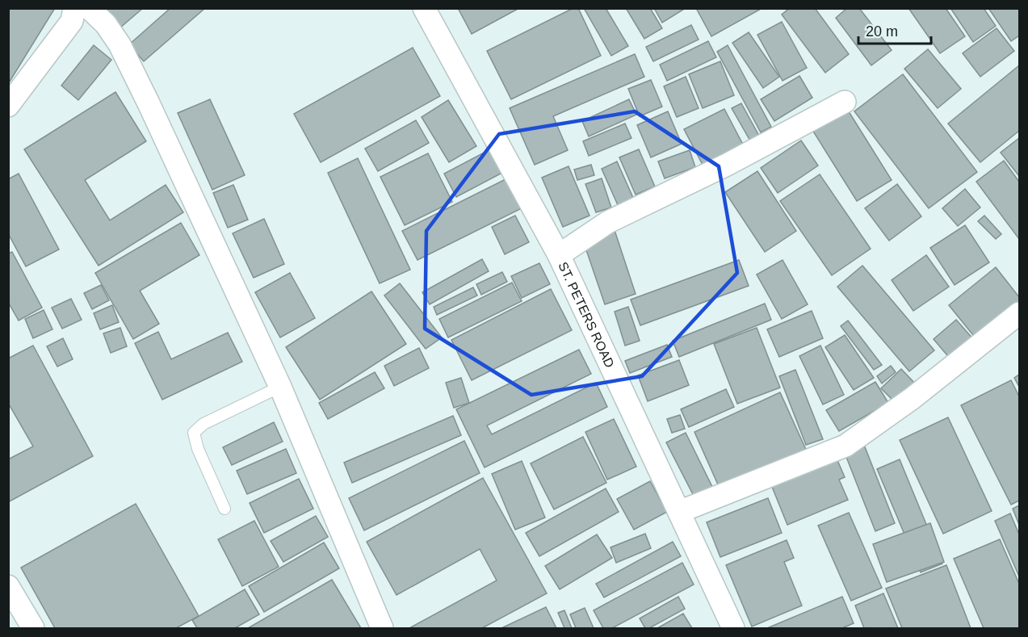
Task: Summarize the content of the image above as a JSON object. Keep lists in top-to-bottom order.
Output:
{
  "streets": {
    "street": ["ST. PETERS ROAD"]
  },
  "scale_bar": "20 m"
}
